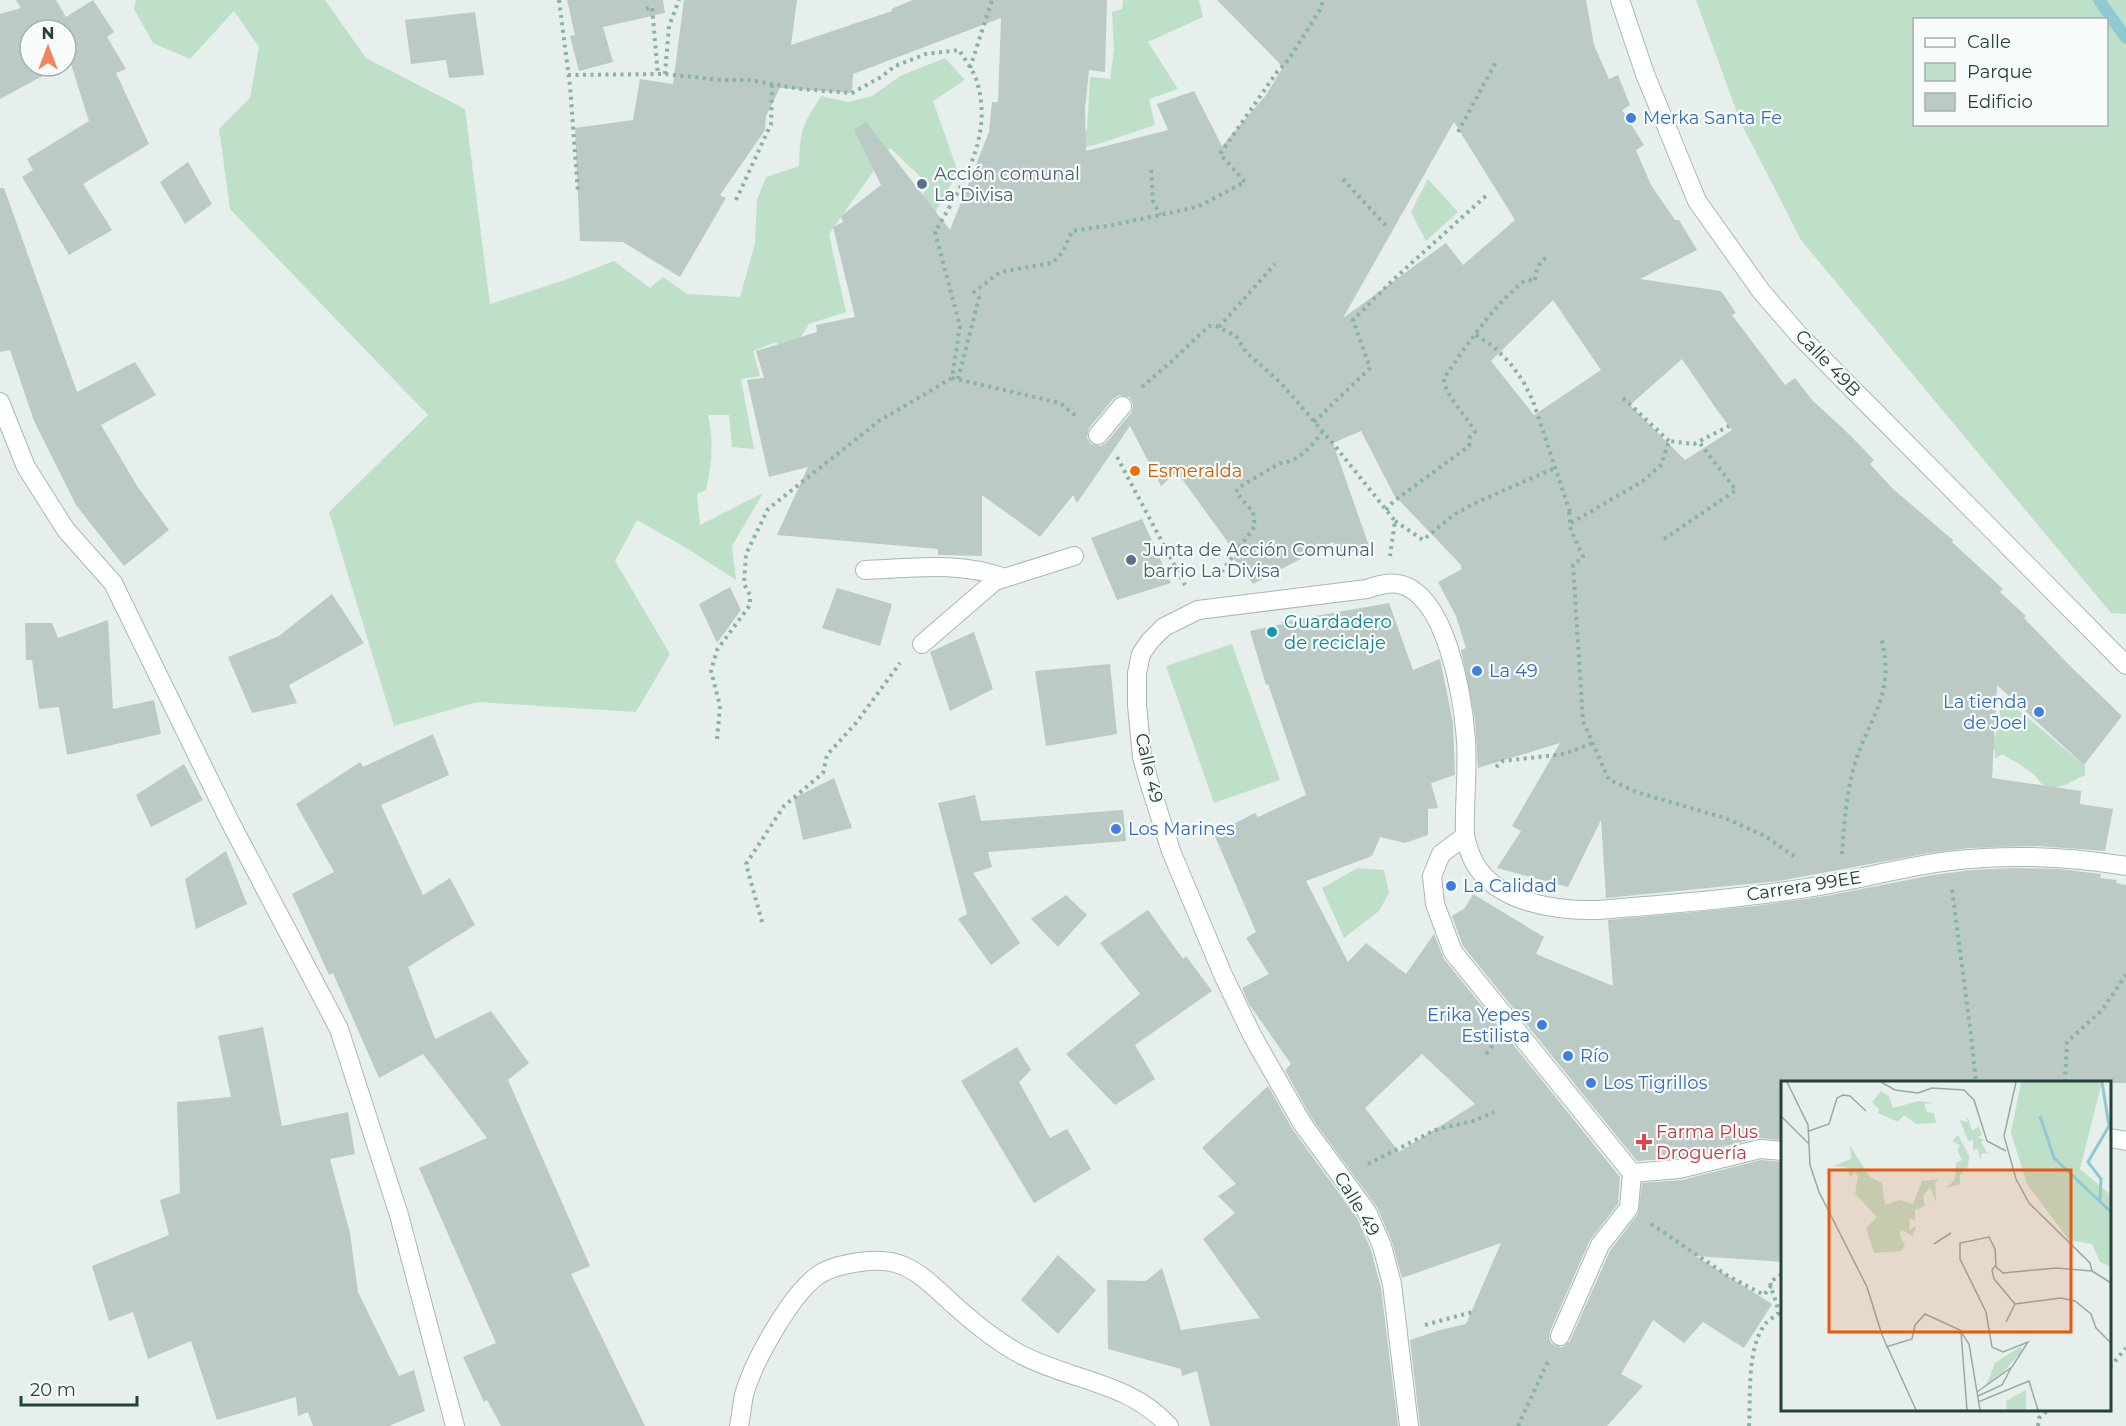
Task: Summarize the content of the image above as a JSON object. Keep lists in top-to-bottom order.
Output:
{
  "streets": {
    "street": ["Calle 49B", "Calle 49", "Carrera 99EE"]
  },
  "crossings": [
    ["Calle 49", "Carrera 99EE"]
  ],
  "places": {
    "other": [
      "Merka Santa Fe",
      "Acción comunal La Divisa",
      "Esmeralda",
      "Junta de Acción Comunal barrio La Divisa",
      "Guardadero de reciclaje",
      "La 49",
      "La tienda de Joel",
      "Los Marines",
      "La Calidad",
      "Erika Yepes Estilista",
      "Río",
      "Los Tigrillos"
    ],
    "health": ["Farma Plus Droguería"]
  },
  "legend": ["Calle", "Parque", "Edificio"],
  "scale_bar": "20 m",
  "north": "top"
}
